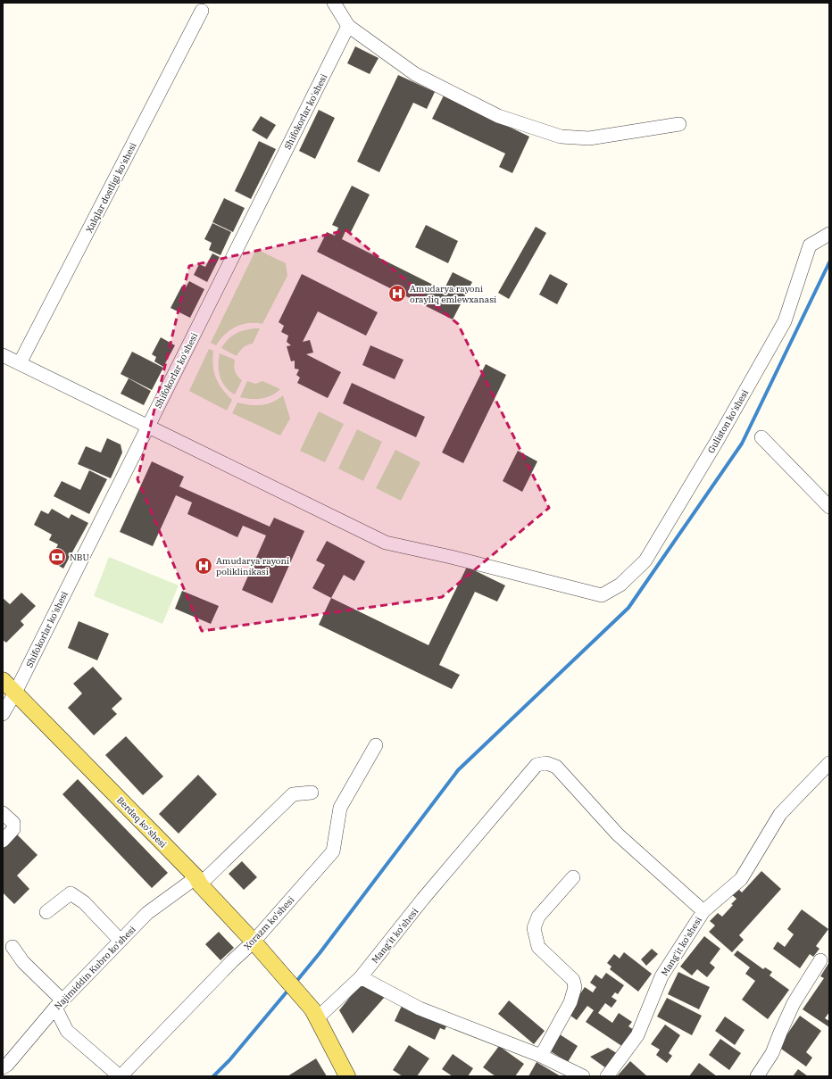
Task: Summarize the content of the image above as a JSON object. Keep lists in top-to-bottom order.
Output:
{
  "streets": {
    "main road": ["Berdaq ko'shesi"],
    "street": [
      "Shifokorlar ko'shesi",
      "Xalqlar dostligi ko'shesi",
      "Guliston ko'shesi",
      "Xorazm ko'shesi",
      "Mang'it ko'shesi",
      "Najimiddin Kubro ko'shesi"
    ]
  },
  "crossings": [
    ["Shifokorlar ko'shesi", "Guliston ko'shesi"],
    ["Shifokorlar ko'shesi", "Berdaq ko'shesi"],
    ["Berdaq ko'shesi", "Xorazm ko'shesi"],
    ["Berdaq ko'shesi", "Mang'it ko'shesi"],
    ["Berdaq ko'shesi", "Najimiddin Kubro ko'shesi"]
  ],
  "places": {
    "hospital": ["Amudarya rayoni orayliq emlewxanasi", "Amudarya rayoni poliklinikasi"],
    "bank": ["NBU"]
  }
}
